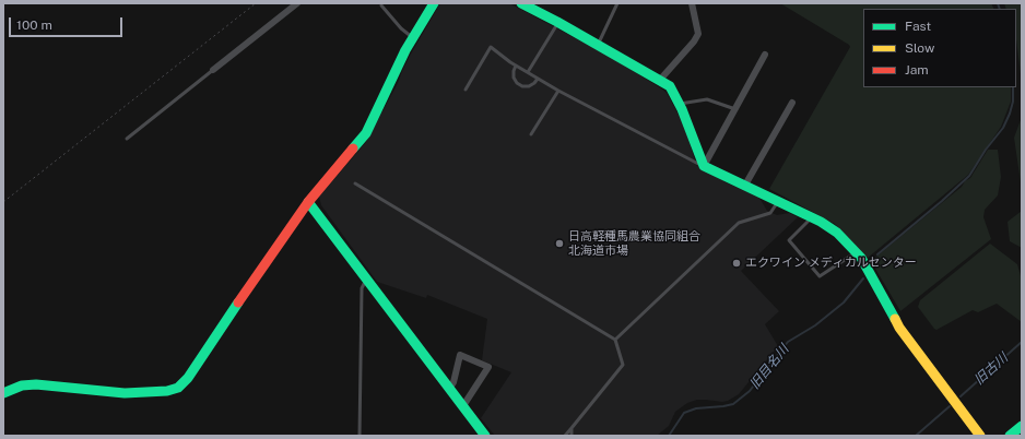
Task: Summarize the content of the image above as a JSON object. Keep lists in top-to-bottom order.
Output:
{
  "water": ["旧目名川", "旧古川"],
  "places": ["日高軽種馬農業協同組合 北海道市場", "エクワイン メディカルセンター"],
  "legend": ["Fast", "Slow", "Jam"],
  "scale_bar": "100 m"
}
